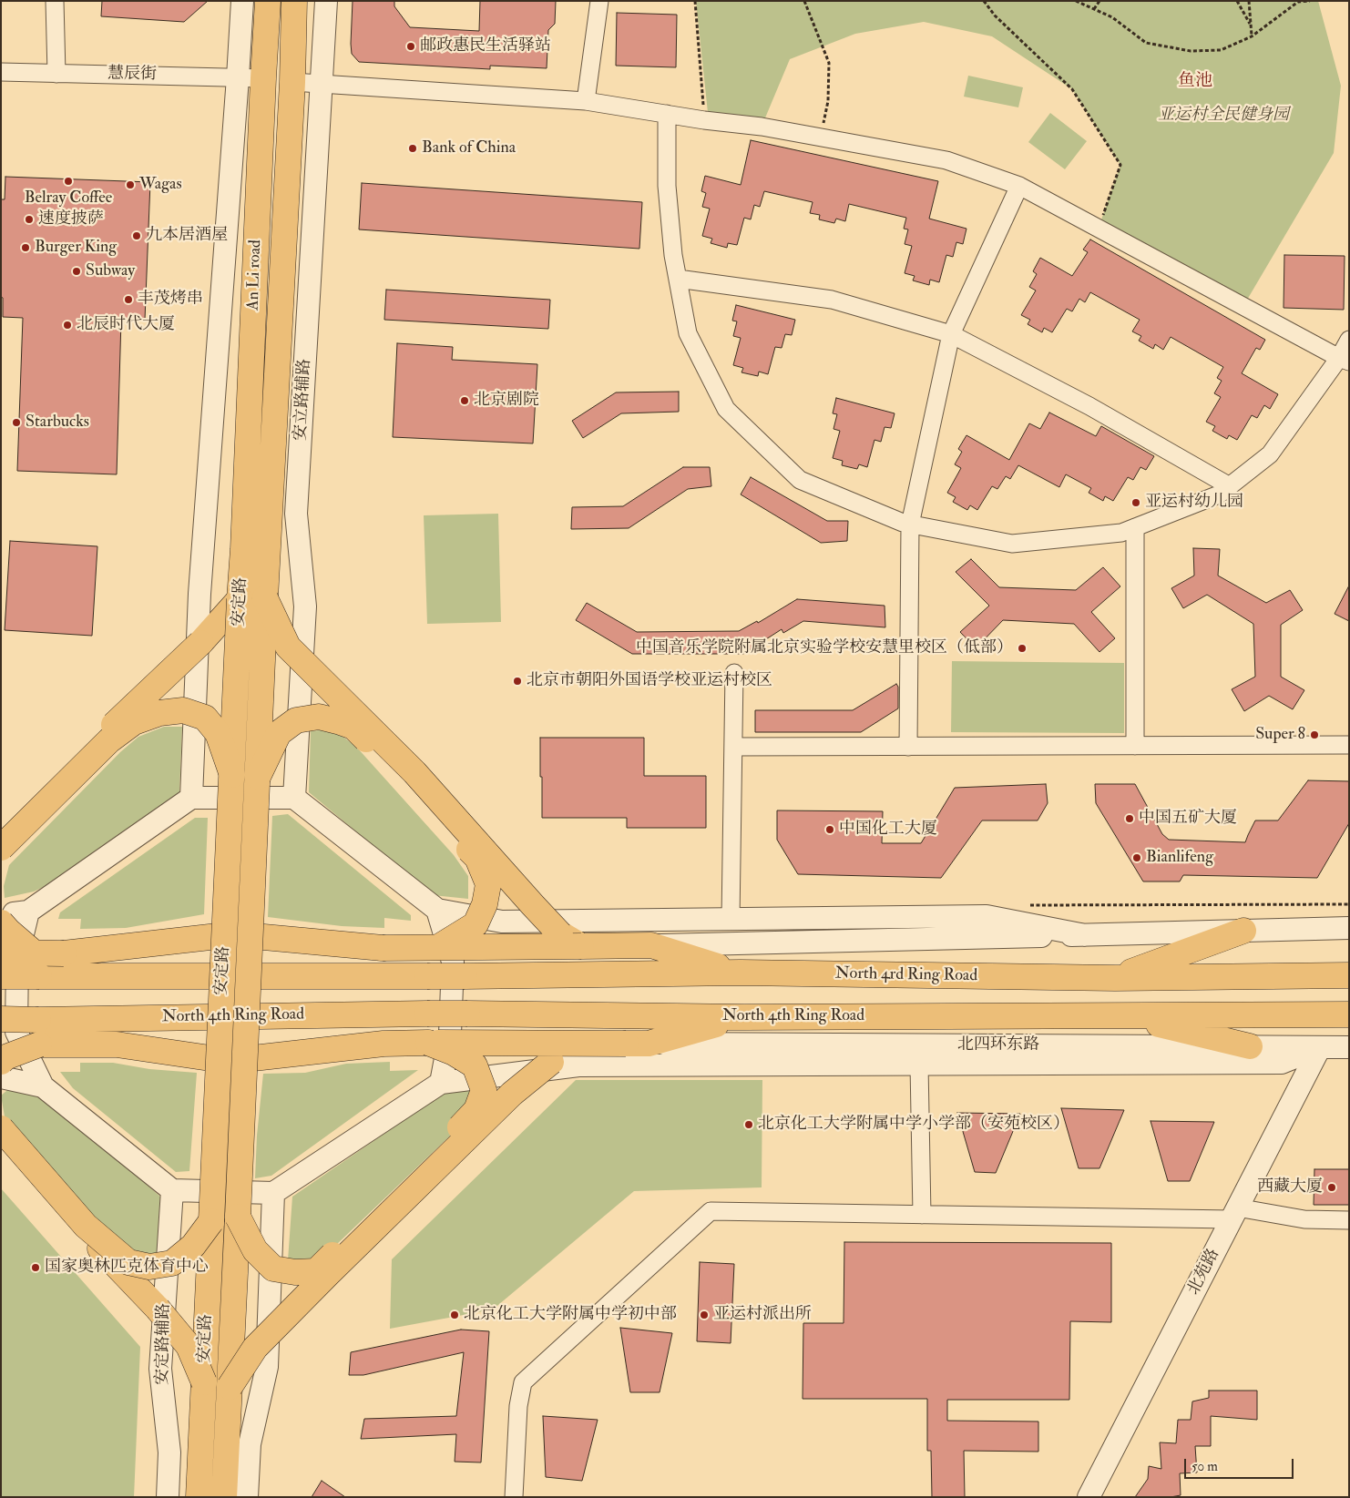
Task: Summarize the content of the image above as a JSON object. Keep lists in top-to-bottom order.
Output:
{
  "streets": {
    "main road": [
      "An Li road",
      "安定路",
      "North 4rd Ring Road",
      "North 4th Ring Road"
    ],
    "street": [
      "慧辰街",
      "安立路辅路",
      "北四环东路",
      "北苑路",
      "安定路辅路"
    ]
  },
  "crossings": [
    ["慧辰街", "An Li road"],
    ["An Li road", "安定路"],
    ["北四环东路", "北苑路"]
  ],
  "districts": ["鱼池"],
  "parks": ["亚运村全民健身园"],
  "places": [
    "邮政惠民生活驿站",
    "Bank of China",
    "Belray Coffee",
    "Wagas",
    "速度披萨",
    "九本居酒屋",
    "Burger King",
    "Subway",
    "丰茂烤串",
    "北辰时代大厦",
    "北京剧院",
    "Starbucks",
    "亚运村幼儿园",
    "中国音乐学院附属北京实验学校安慧里校区（低部）",
    "北京市朝阳外国语学校亚运村校区",
    "Super 8",
    "中国五矿大厦",
    "中国化工大厦",
    "Bianlifeng",
    "北京化工大学附属中学小学部（安苑校区）",
    "西藏大厦",
    "国家奥林匹克体育中心",
    "北京化工大学附属中学初中部",
    "亚运村派出所"
  ],
  "scale_bar": "50 m"
}
